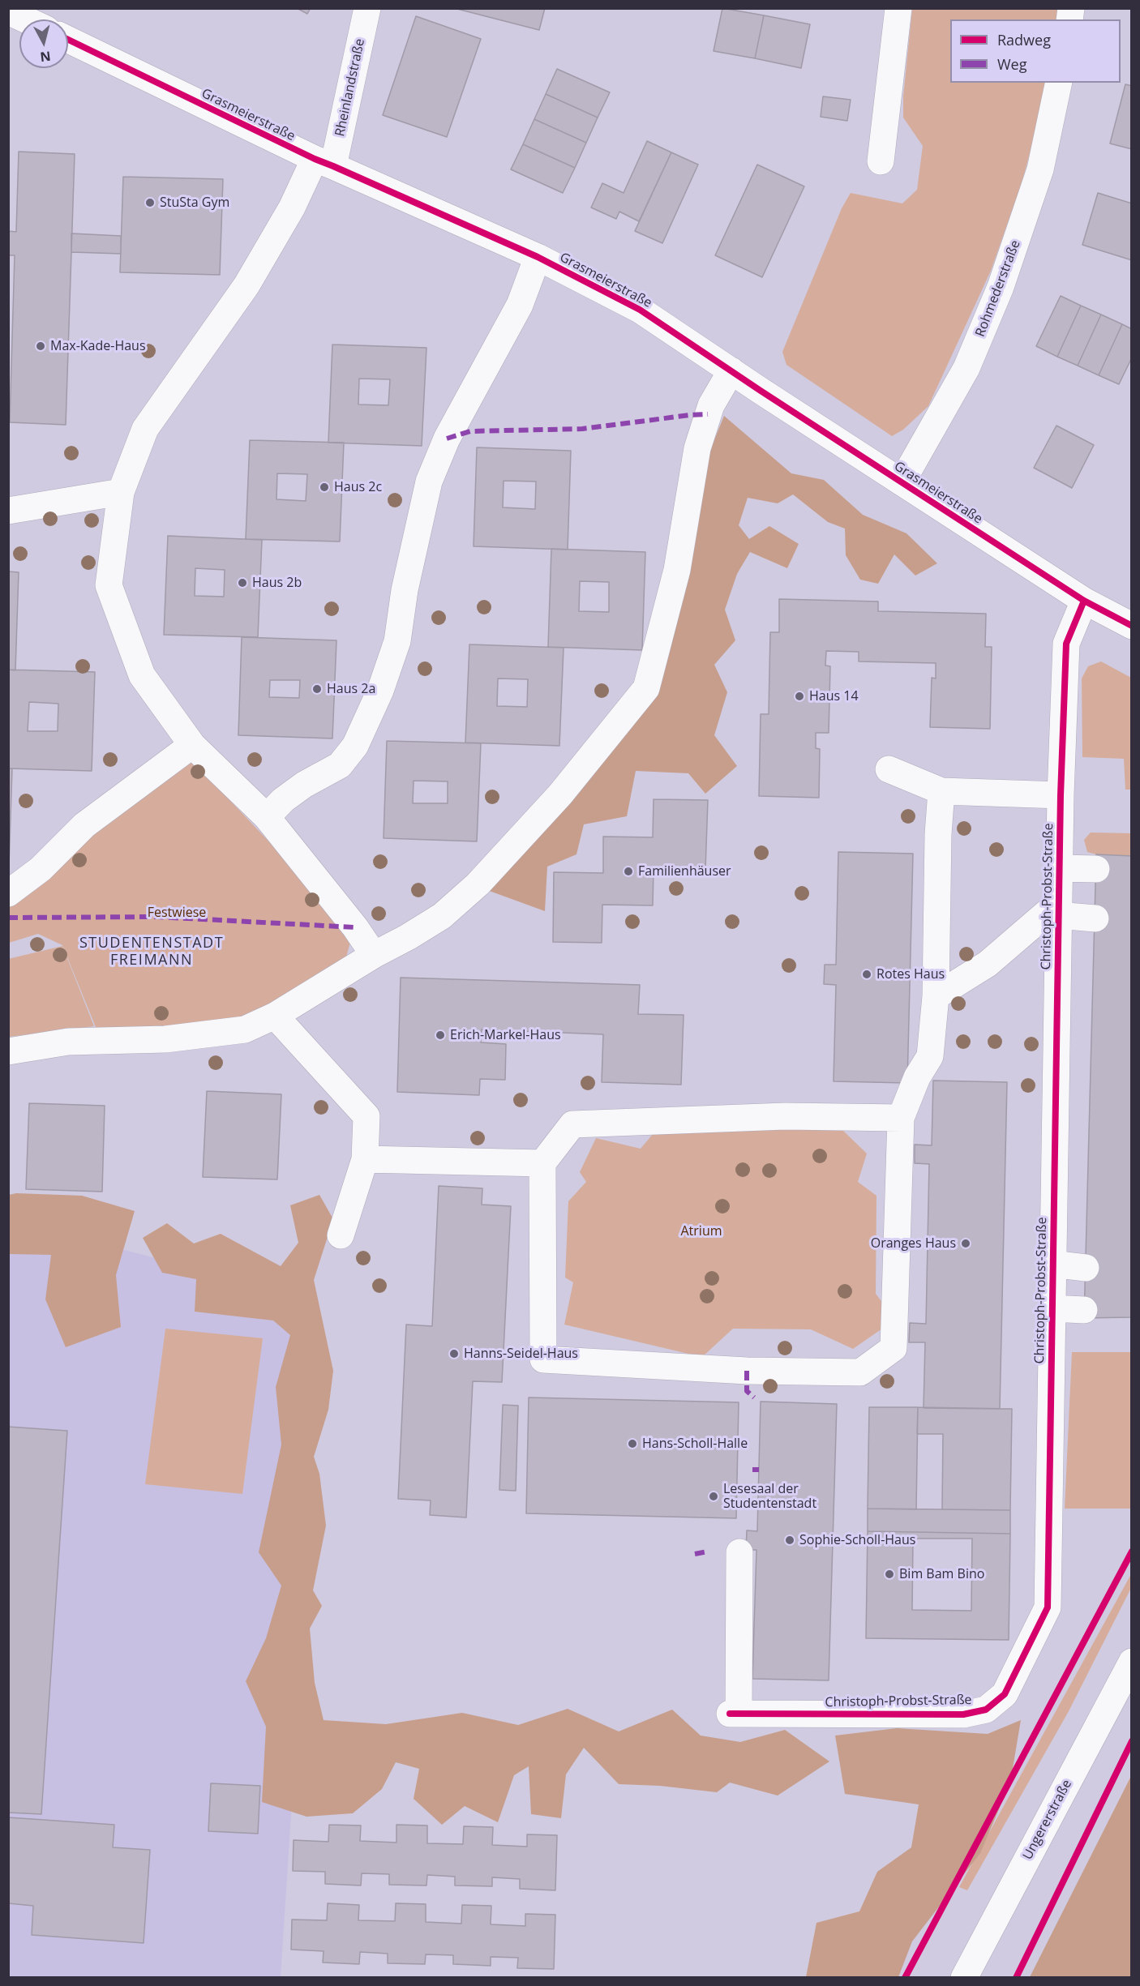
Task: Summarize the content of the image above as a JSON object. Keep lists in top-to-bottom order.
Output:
{
  "streets": {
    "street": [
      "Rheinlandstraße",
      "Grasmeierstraße",
      "Rohmederstraße",
      "Christoph-Probst-Straße",
      "Ungererstraße"
    ]
  },
  "crossings": [
    ["Rheinlandstraße", "Grasmeierstraße"],
    ["Grasmeierstraße", "Rohmederstraße"],
    ["Grasmeierstraße", "Christoph-Probst-Straße"]
  ],
  "districts": ["STUDENTENSTADT FREIMANN"],
  "parks": ["Festwiese", "Atrium"],
  "places": [
    "StuSta Gym",
    "Max-Kade-Haus",
    "Haus 2c",
    "Haus 2b",
    "Haus 2a",
    "Haus 14",
    "Familienhäuser",
    "Rotes Haus",
    "Erich-Markel-Haus",
    "Oranges Haus",
    "Hanns-Seidel-Haus",
    "Hans-Scholl-Halle",
    "Lesesaal der Studentenstadt",
    "Sophie-Scholl-Haus",
    "Bim Bam Bino"
  ],
  "legend": ["Radweg", "Weg"],
  "north": "bottom"
}
